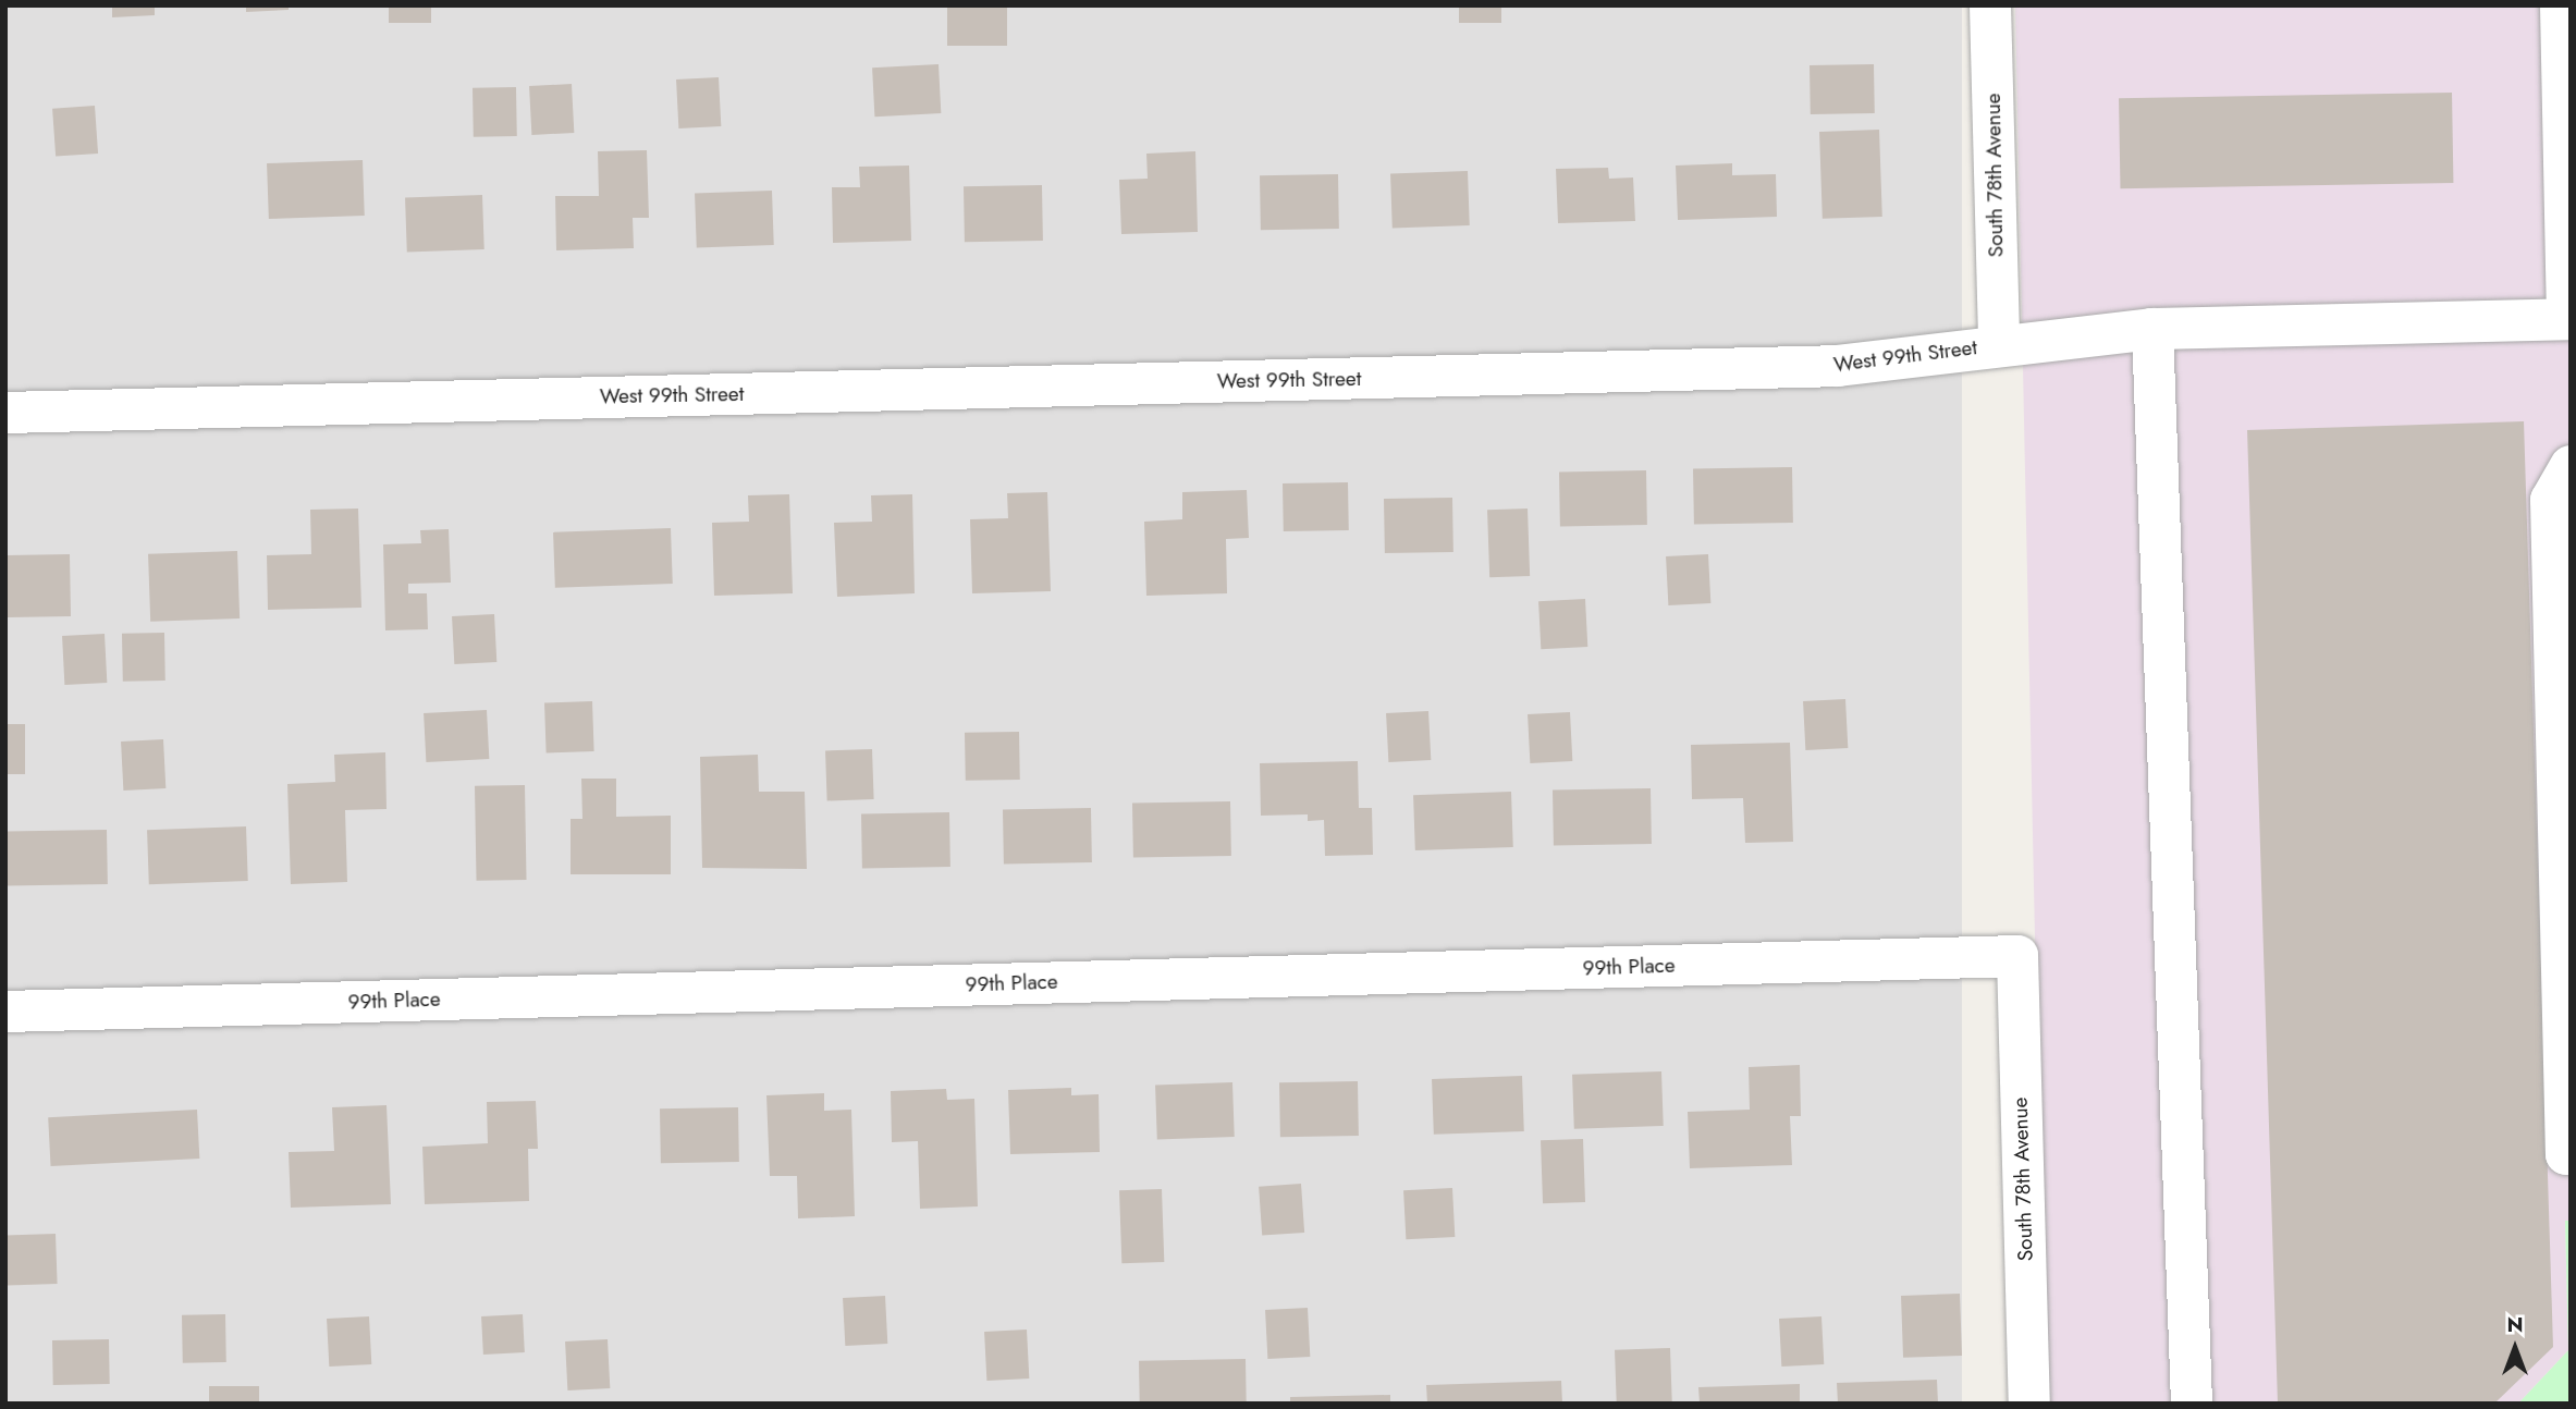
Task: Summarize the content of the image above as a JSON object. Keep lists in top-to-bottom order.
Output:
{
  "streets": {
    "street": ["South 78th Avenue", "West 99th Street", "99th Place"]
  },
  "crossings": [
    ["South 78th Avenue", "West 99th Street"],
    ["South 78th Avenue", "99th Place"]
  ],
  "north": "top"
}
